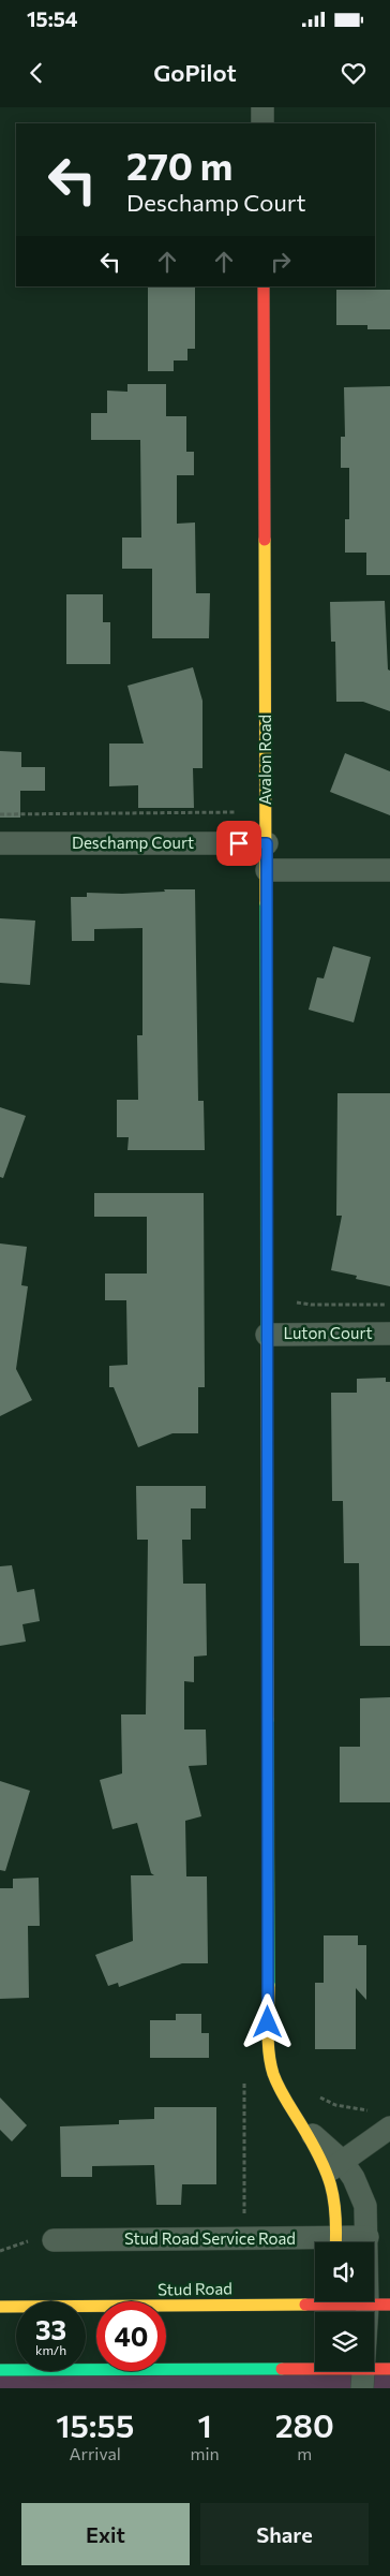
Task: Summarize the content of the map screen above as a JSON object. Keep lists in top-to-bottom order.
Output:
{
  "streets": {
    "main road": ["Avalon Road", "Stud Road"],
    "street": ["Deschamp Court", "Luton Court", "Stud Road Service Road"]
  },
  "crossings": [
    ["Avalon Road", "Deschamp Court"],
    ["Avalon Road", "Luton Court"],
    ["Avalon Road", "Stud Road Service Road"],
    ["Avalon Road", "Stud Road"]
  ],
  "page": {
    "status": "15:54",
    "header": "GoPilot",
    "turn": ["270 m", "Deschamp Court"],
    "speed": "33 km/h",
    "limit": "40",
    "eta": [
      "15:55",
      "Arrival",
      "1",
      "min",
      "280",
      "m"
    ],
    "buttons": ["Exit", "Share"]
  }
}
